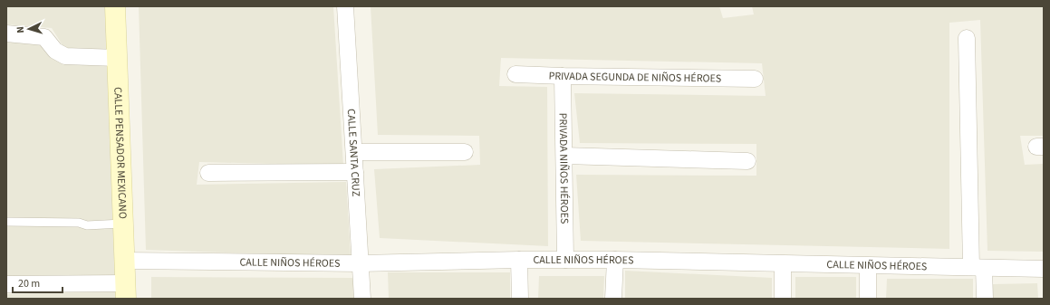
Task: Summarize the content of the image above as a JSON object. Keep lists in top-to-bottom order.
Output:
{
  "streets": {
    "main road": ["CALLE PENSADOR MEXICANO"],
    "street": [
      "PRIVADA SEGUNDA DE NIÑOS HÉROES",
      "CALLE SANTA CRUZ",
      "PRIVADA NIÑOS HÉROES",
      "CALLE NIÑOS HÉROES"
    ]
  },
  "crossings": [
    ["PRIVADA SEGUNDA DE NIÑOS HÉROES", "PRIVADA NIÑOS HÉROES"],
    ["CALLE SANTA CRUZ", "CALLE NIÑOS HÉROES"],
    ["CALLE PENSADOR MEXICANO", "CALLE NIÑOS HÉROES"],
    ["PRIVADA NIÑOS HÉROES", "CALLE NIÑOS HÉROES"]
  ],
  "scale_bar": "20 m",
  "north": "left"
}
